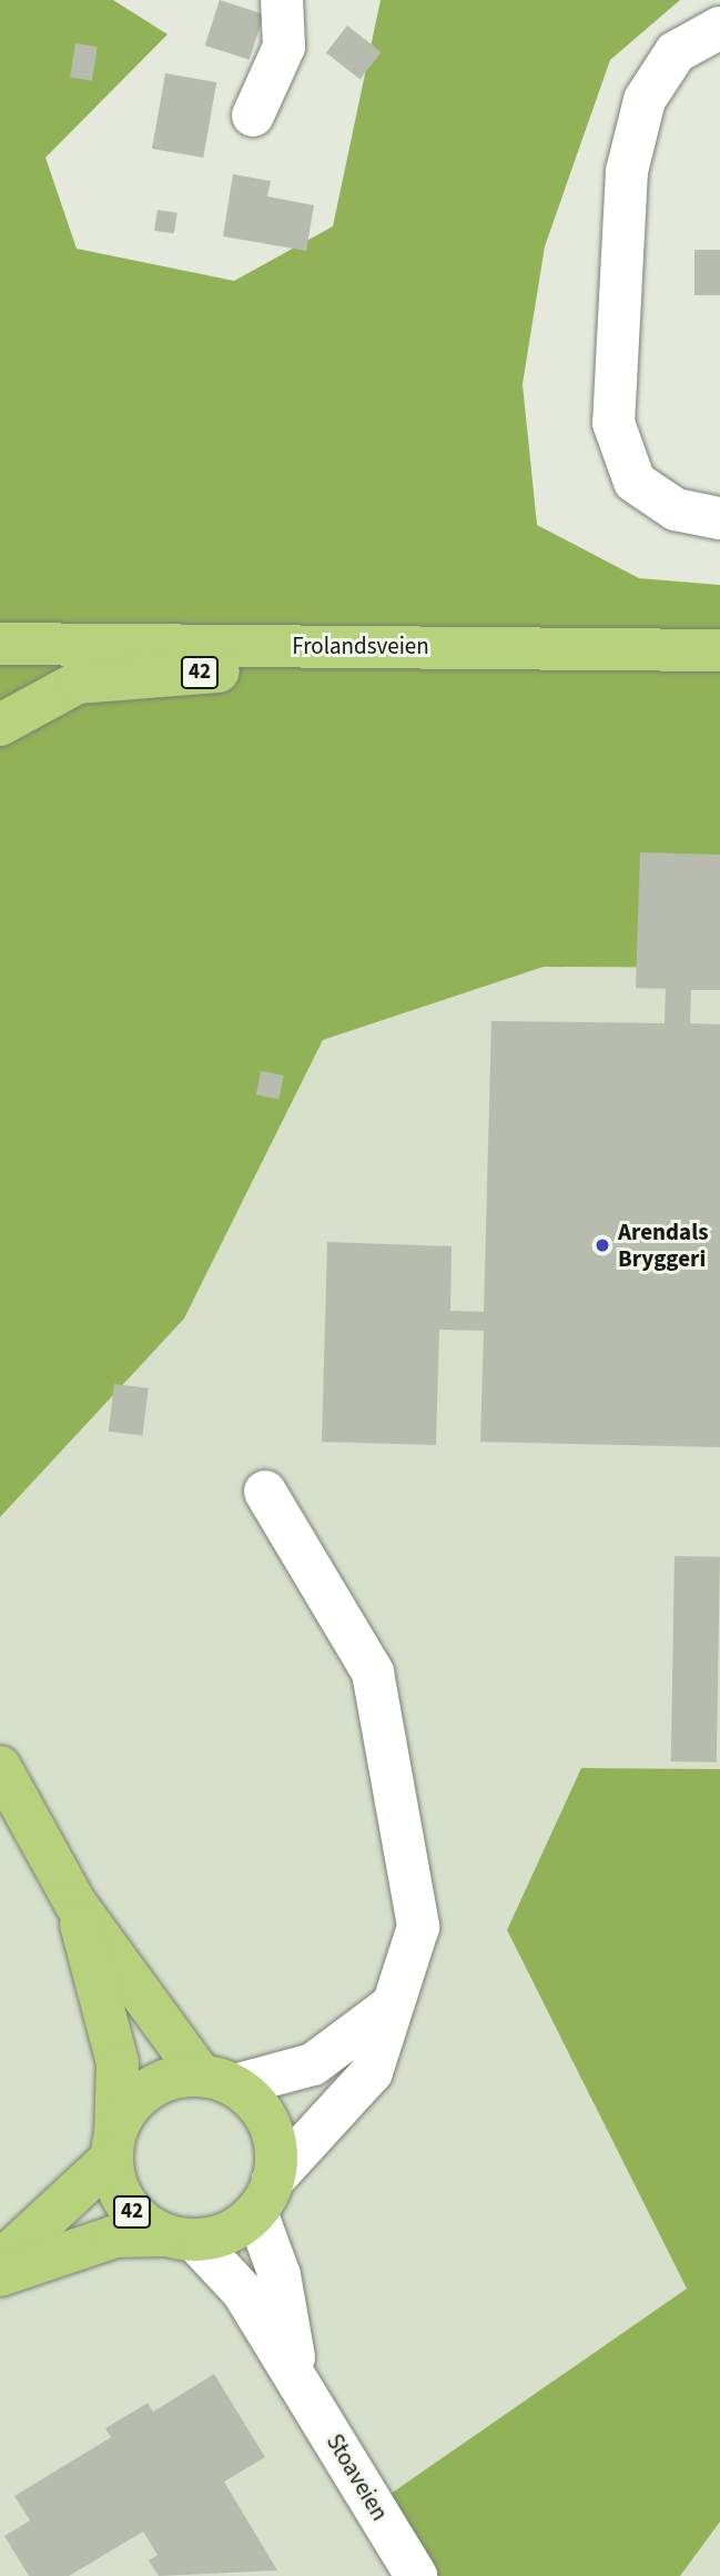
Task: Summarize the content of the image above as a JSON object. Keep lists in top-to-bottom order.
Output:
{
  "streets": {
    "main road": ["Frolandsveien", "42"],
    "street": ["Stoaveien"]
  },
  "crossings": [
    ["Frolandsveien", "42"],
    ["42", "Stoaveien"]
  ],
  "places": ["Arendals Bryggeri"]
}
